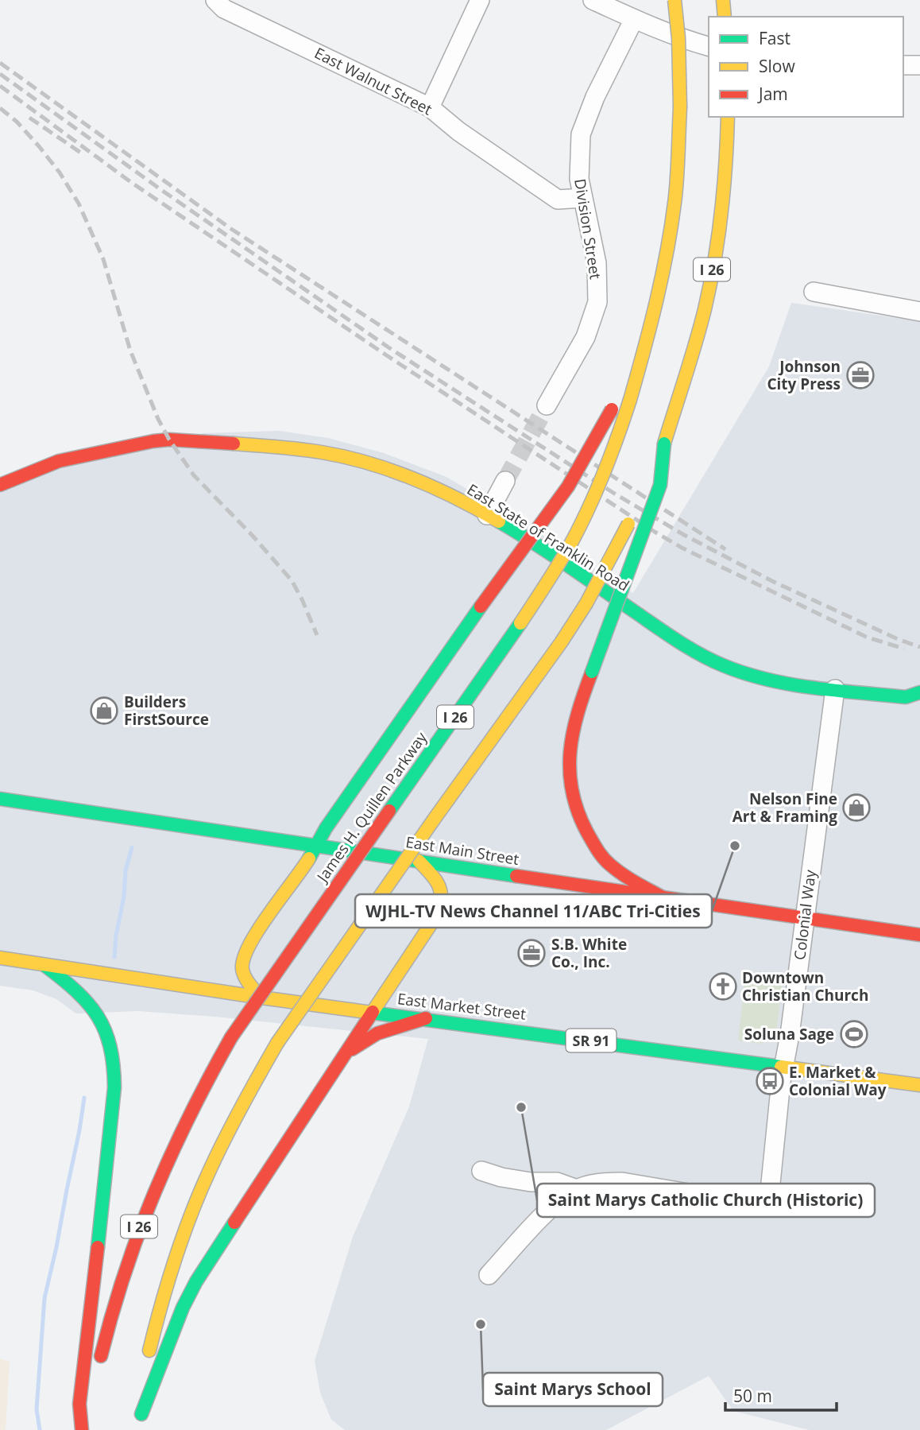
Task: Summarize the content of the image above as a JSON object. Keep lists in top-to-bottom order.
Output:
{
  "streets": {
    "main road": [
      "I 26",
      "East State of Franklin Road",
      "James H. Quillen Parkway",
      "East Main Street",
      "East Market Street",
      "SR 91"
    ],
    "street": ["East Walnut Street", "Division Street", "Colonial Way"]
  },
  "crossings": [
    ["East Walnut Street", "Division Street"],
    ["East State of Franklin Road", "Colonial Way"],
    ["East Main Street", "Colonial Way"],
    ["Colonial Way", "East Market Street"]
  ],
  "places": {
    "office": ["Johnson City Press", "S.B. White Co., Inc."],
    "shop": ["Builders FirstSource", "Nelson Fine Art & Framing"],
    "other": ["WJHL-TV News Channel 11/ABC Tri-Cities", "Saint Marys Catholic Church (Historic)", "Saint Marys School"],
    "church": ["Downtown Christian Church"],
    "sports": ["Soluna Sage"],
    "bus stop": ["E. Market & Colonial Way"]
  },
  "legend": ["Fast", "Slow", "Jam"],
  "scale_bar": "50 m"
}
